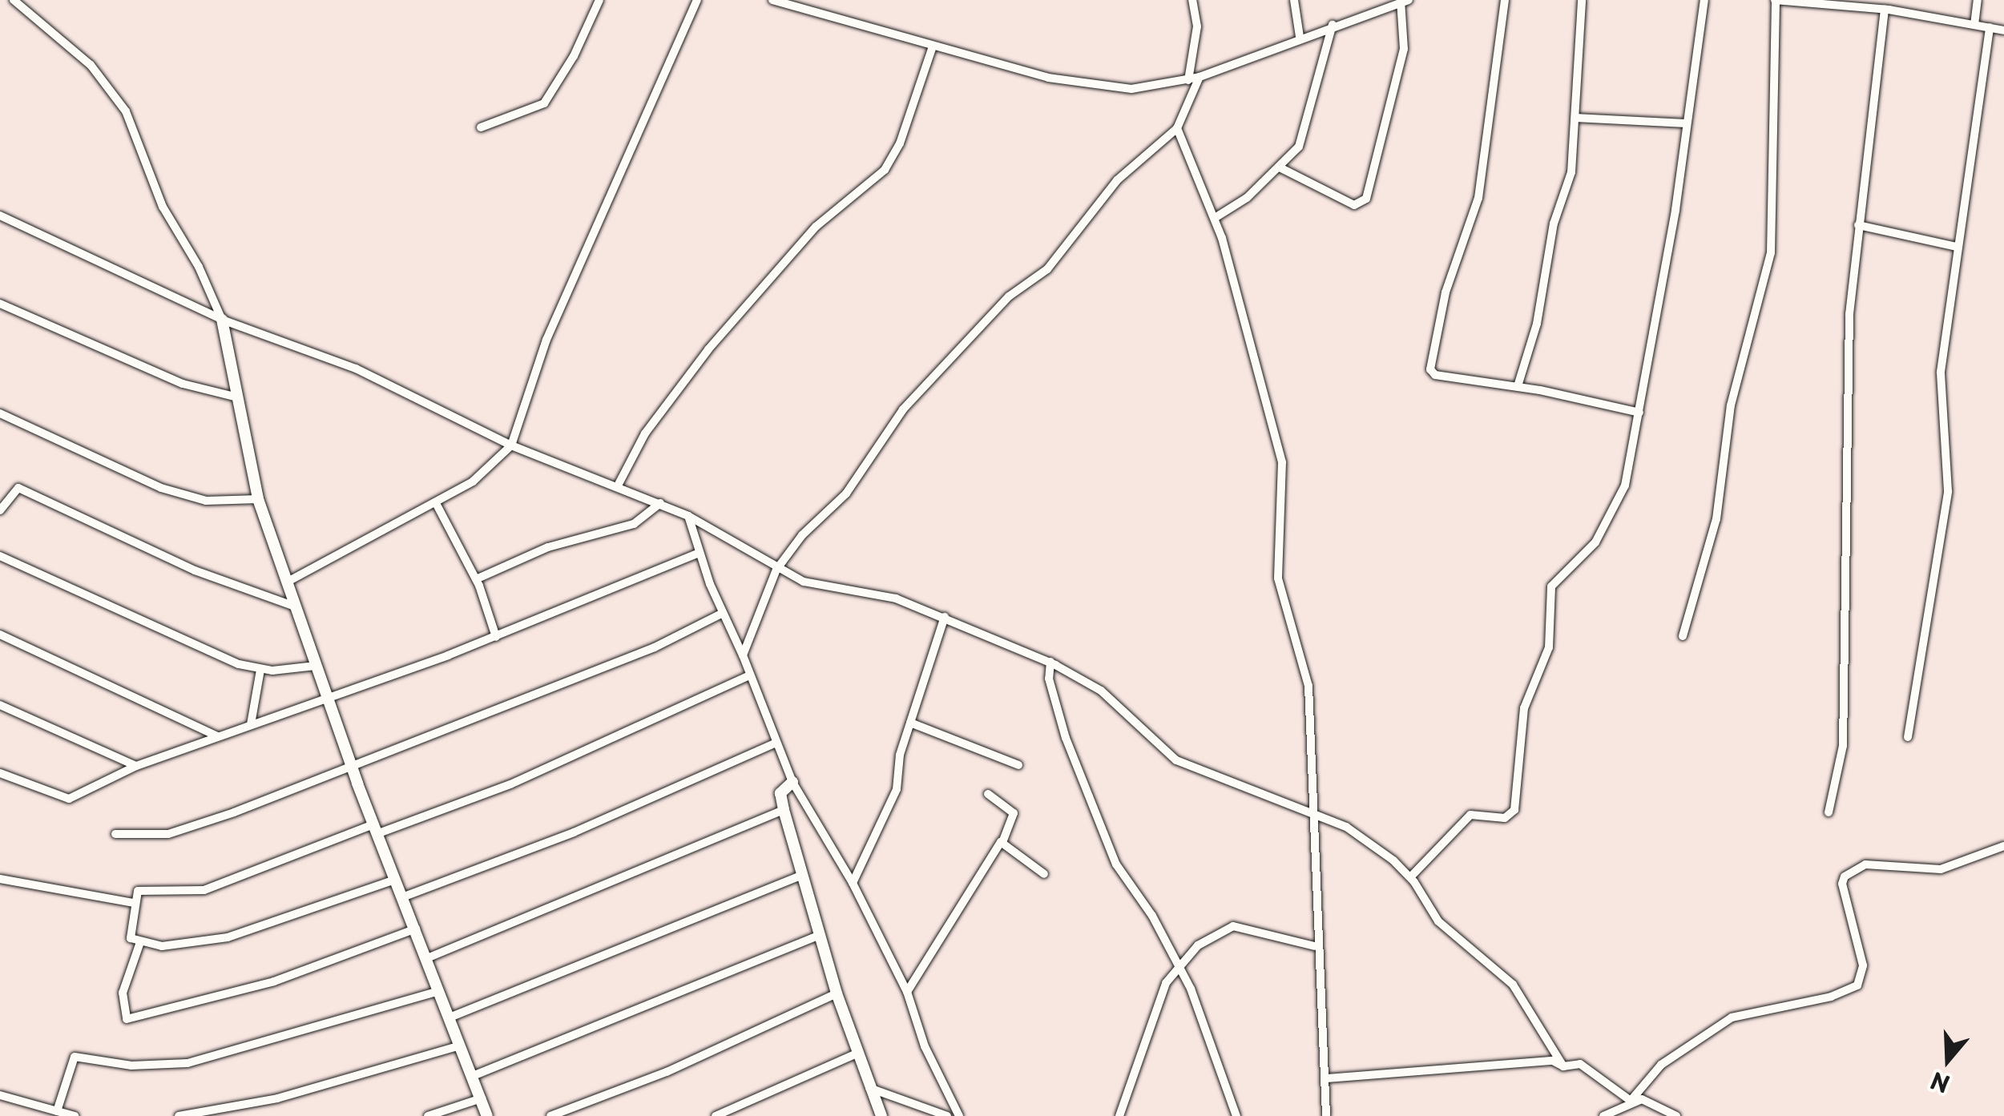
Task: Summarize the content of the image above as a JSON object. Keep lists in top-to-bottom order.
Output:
{
  "north": "bottom"
}
